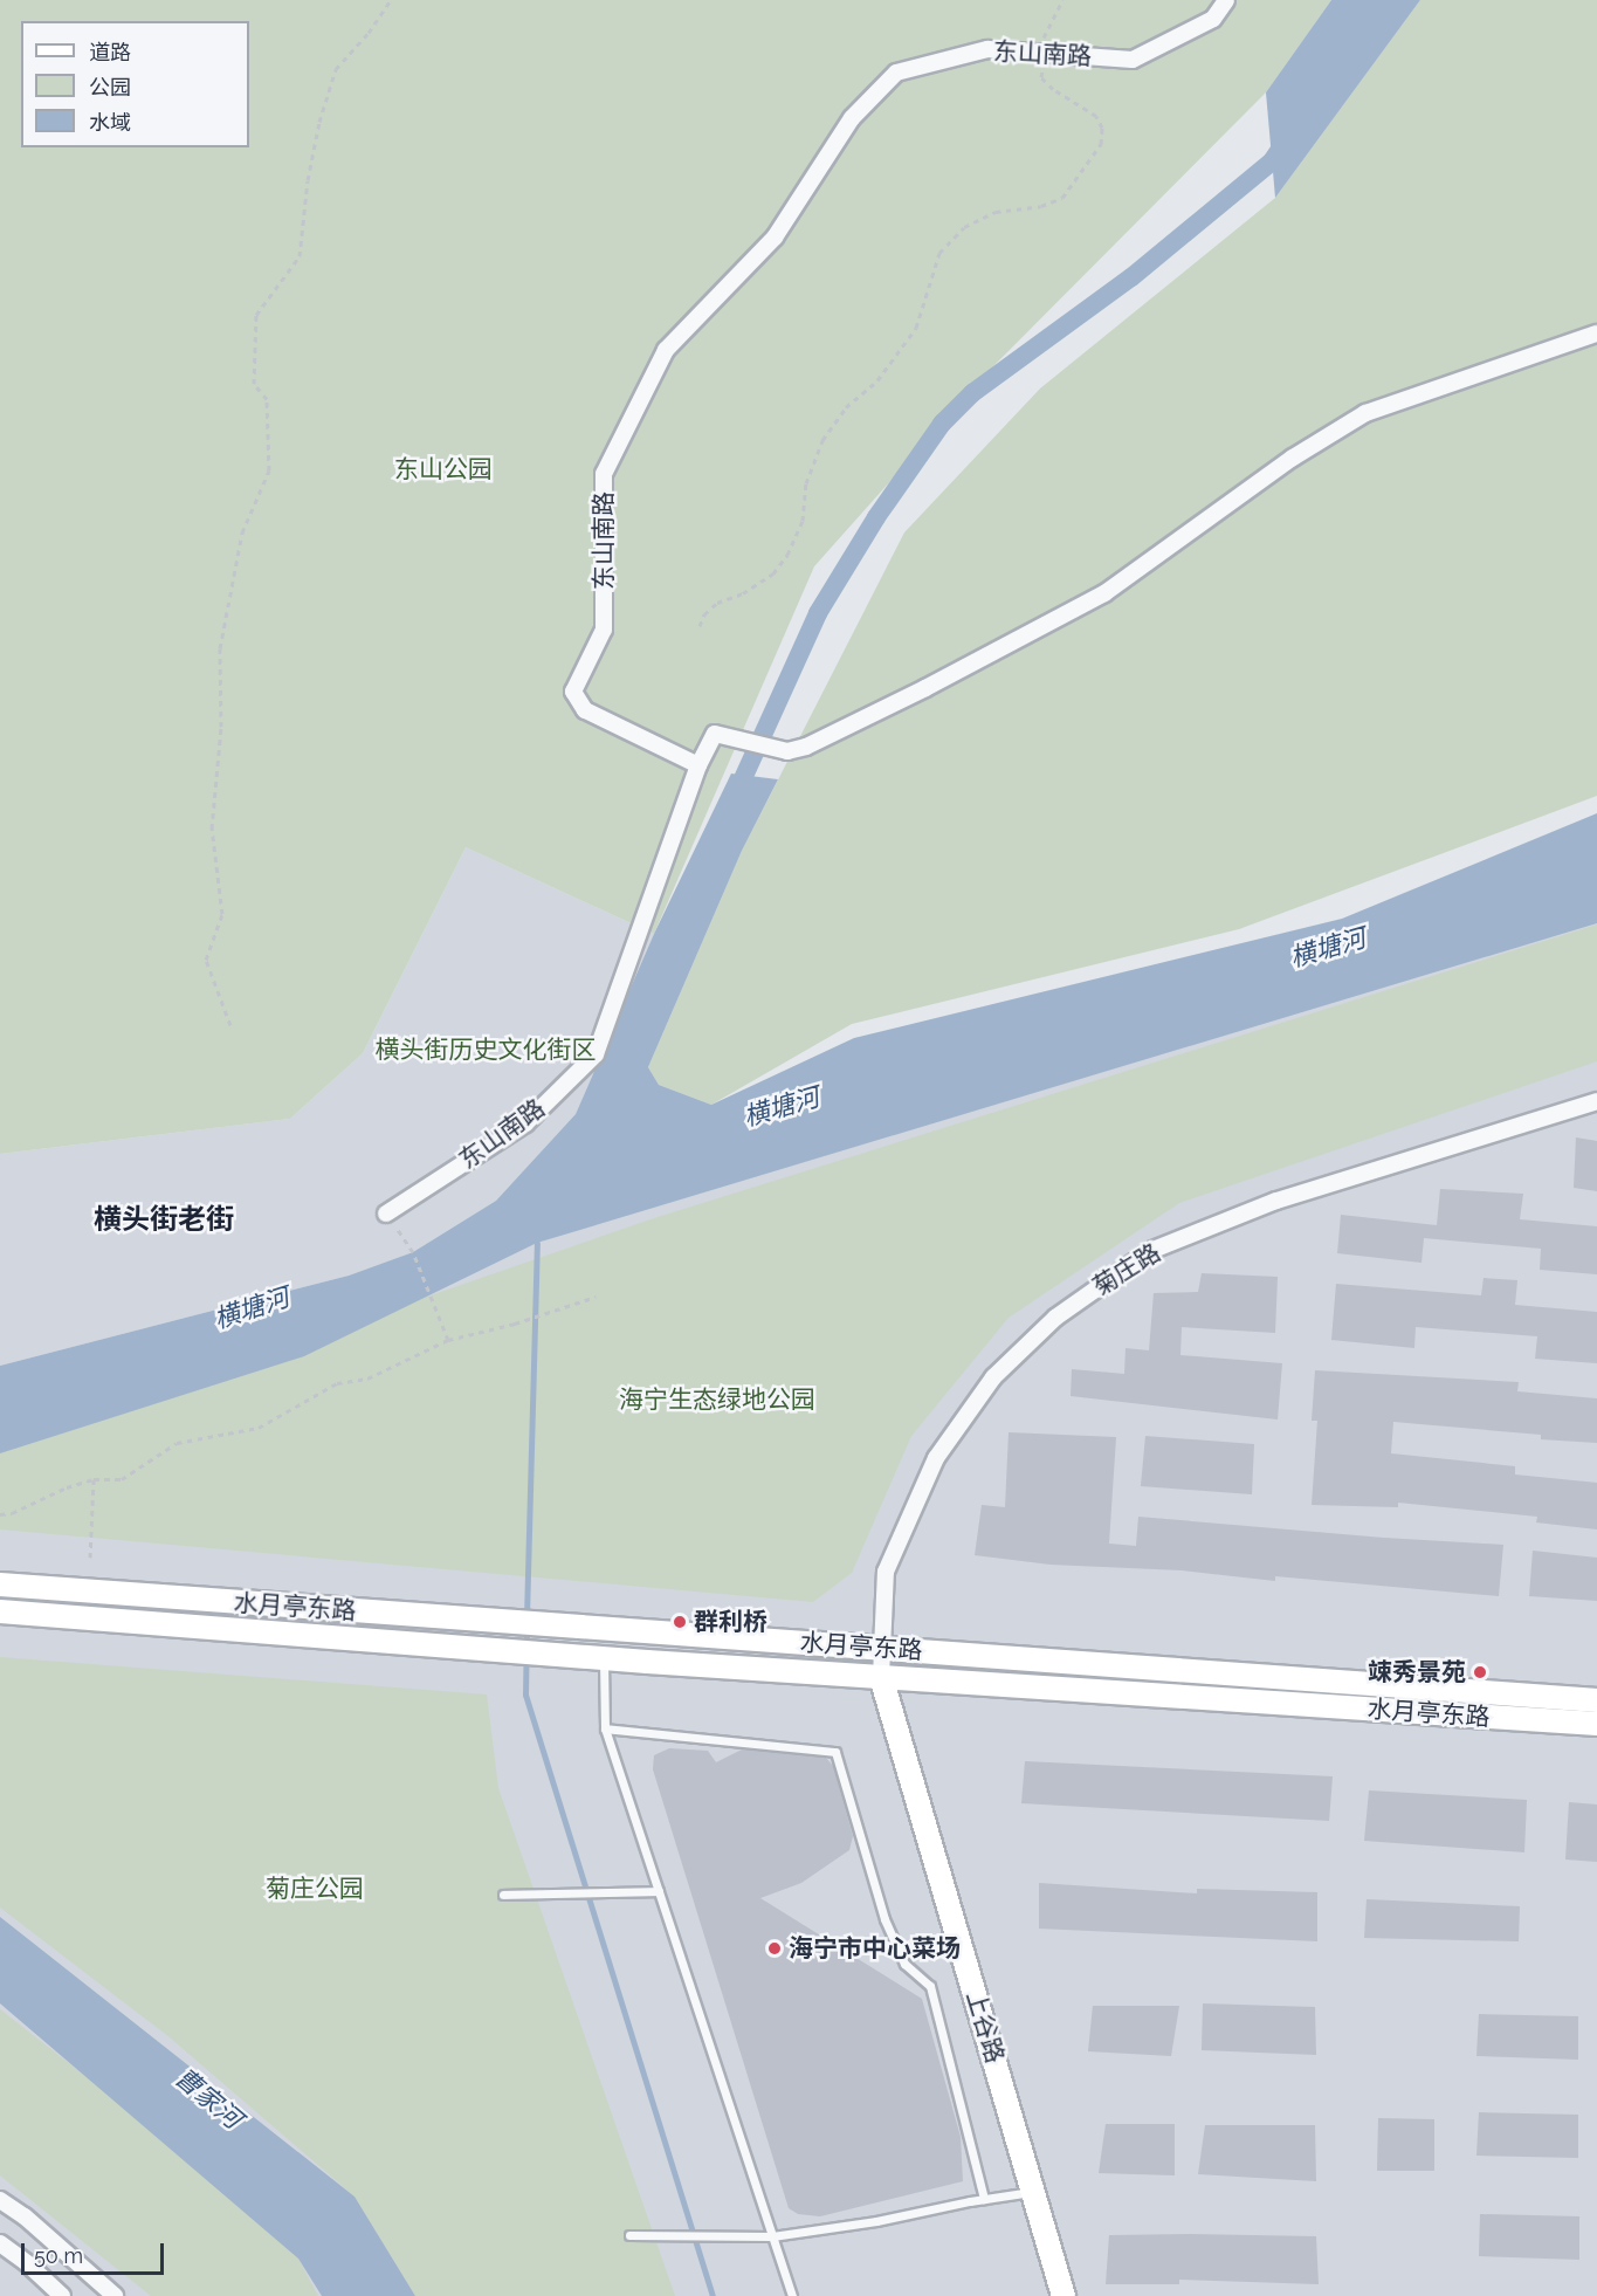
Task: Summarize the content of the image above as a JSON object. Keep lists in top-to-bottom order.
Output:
{
  "streets": {
    "main road": ["水月亭东路", "上谷路"],
    "street": ["东山南路", "菊庄路"]
  },
  "crossings": [
    ["菊庄路", "水月亭东路"],
    ["菊庄路", "上谷路"],
    ["水月亭东路", "上谷路"]
  ],
  "districts": ["横头街老街"],
  "water": ["横塘河", "曹家河"],
  "parks": [
    "东山公园",
    "横头街历史文化街区",
    "海宁生态绿地公园",
    "菊庄公园"
  ],
  "places": ["群利桥", "竦秀景苑", "海宁市中心菜场"],
  "legend": ["道路", "公园", "水域"],
  "scale_bar": "50 m"
}
